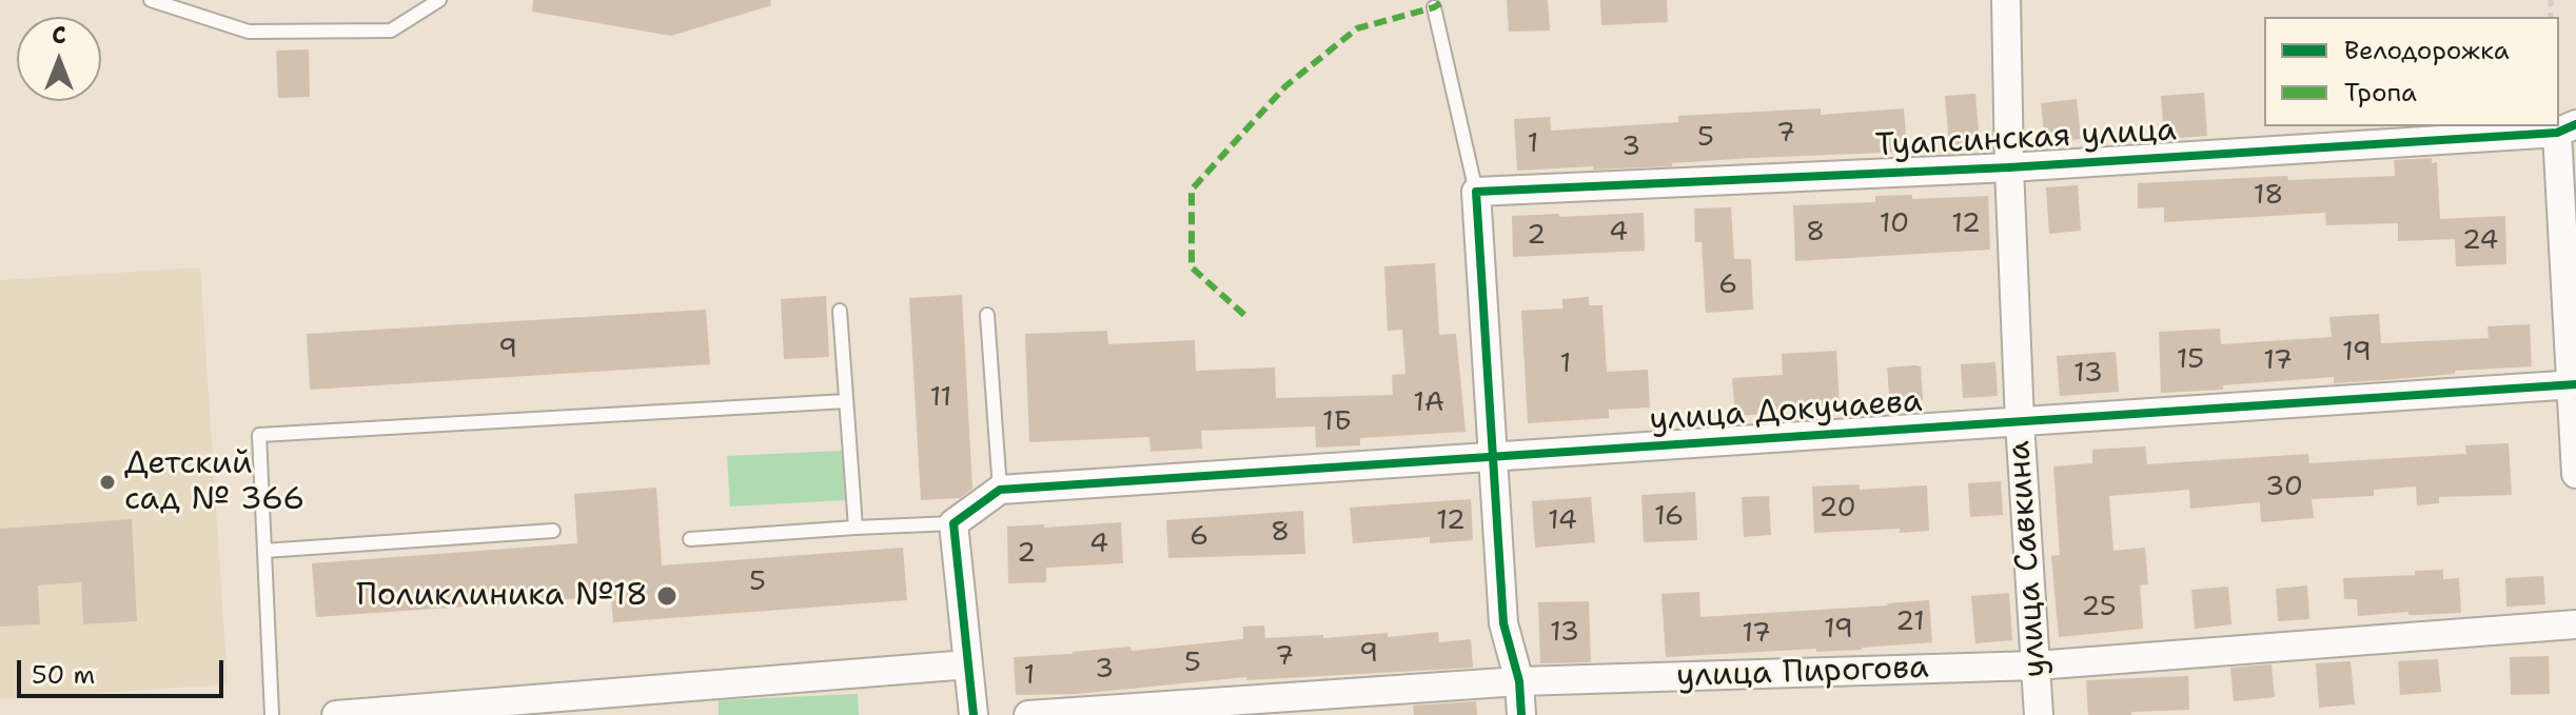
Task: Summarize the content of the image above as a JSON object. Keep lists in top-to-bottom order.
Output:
{
  "streets": {
    "street": [
      "Туапсинская улица",
      "улица Докучаева",
      "улица Савкина",
      "улица Пирогова"
    ]
  },
  "crossings": [
    ["Туапсинская улица", "улица Савкина"],
    ["улица Докучаева", "улица Савкина"],
    ["улица Савкина", "улица Пирогова"]
  ],
  "places": ["Детский сад № 366", "Поликлиника №18"],
  "house_numbers": [
    "7",
    "5",
    "1",
    "3",
    "18",
    "10",
    "12",
    "4",
    "8",
    "2",
    "24",
    "6",
    "9",
    "19",
    "15",
    "17",
    "1",
    "13",
    "11",
    "1А",
    "1Б",
    "30",
    "20",
    "16",
    "12",
    "14",
    "8",
    "6",
    "4",
    "2",
    "5",
    "25",
    "21",
    "19",
    "13",
    "17",
    "9",
    "7",
    "5",
    "3",
    "1"
  ],
  "legend": ["Велодорожка", "Тропа"],
  "scale_bar": "50 m",
  "north": "top"
}
